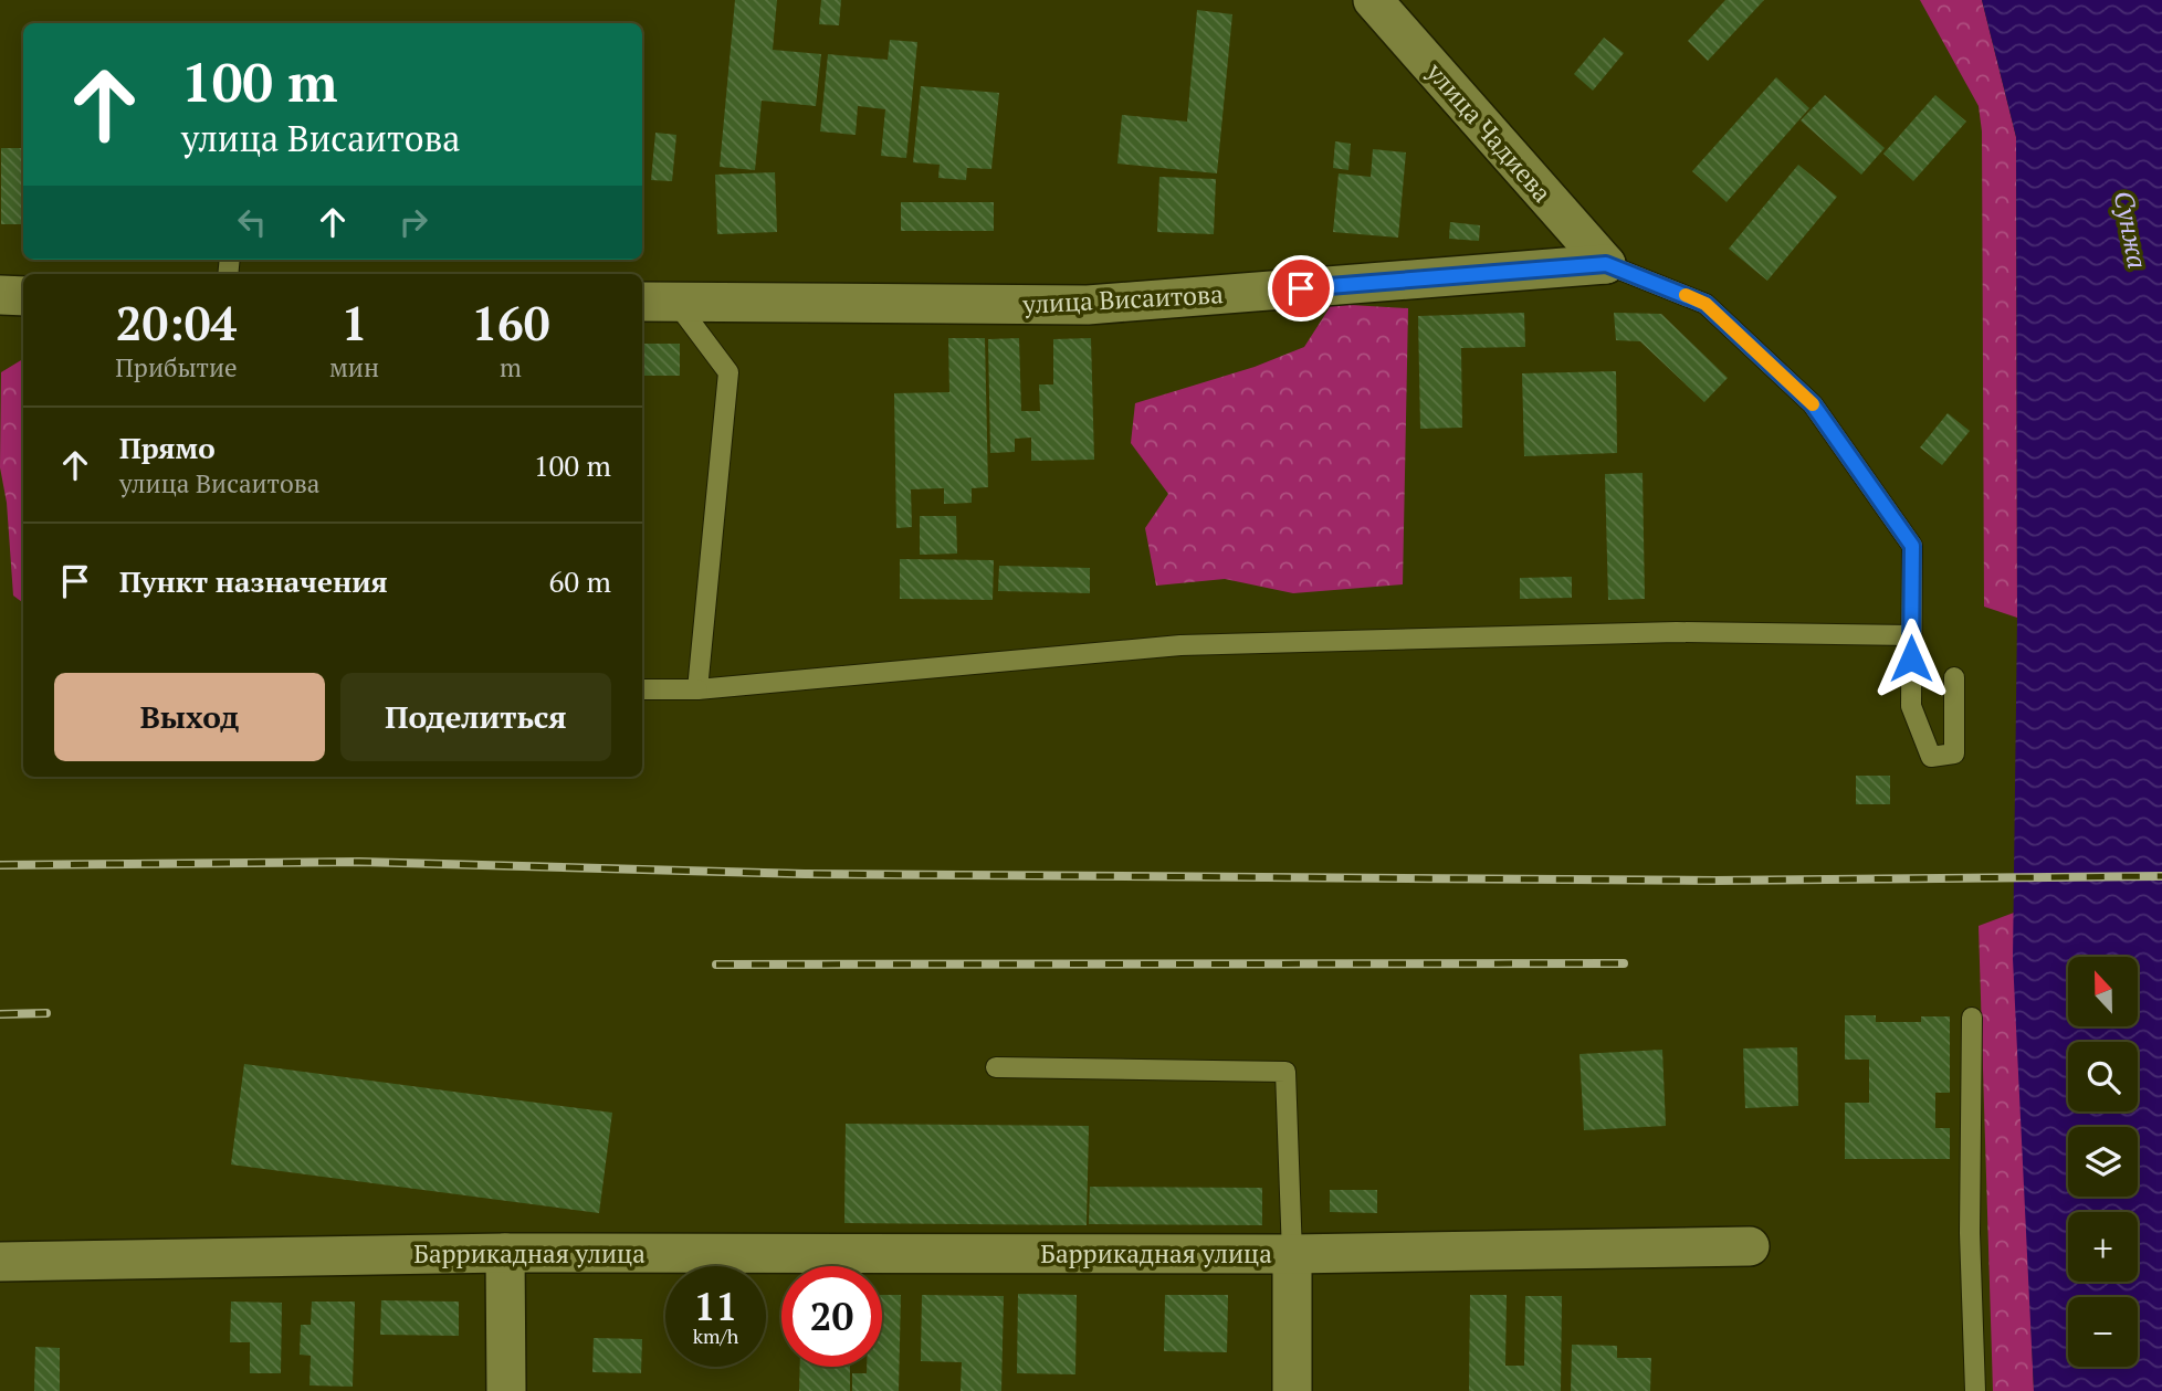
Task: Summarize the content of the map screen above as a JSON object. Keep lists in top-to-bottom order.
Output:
{
  "streets": {
    "street": ["улица Чадиева", "улица Висаитова", "Баррикадная улица"]
  },
  "crossings": [
    ["улица Чадиева", "улица Висаитова"]
  ],
  "water": ["Сунжа"],
  "north": "top",
  "page": {
    "turn": ["100 m", "улица Висаитова"],
    "eta": [
      "20:04",
      "Прибытие",
      "1",
      "мин",
      "160",
      "m"
    ],
    "list": [
      {
        "name": "Прямо",
        "note": "улица Висаитова",
        "value": "100 m"
      },
      {
        "name": "Пункт назначения",
        "value": "60 m"
      }
    ],
    "buttons": ["Выход", "Поделиться"],
    "map_buttons": ["+", "−"],
    "speed": "11 km/h",
    "limit": "20"
  }
}
